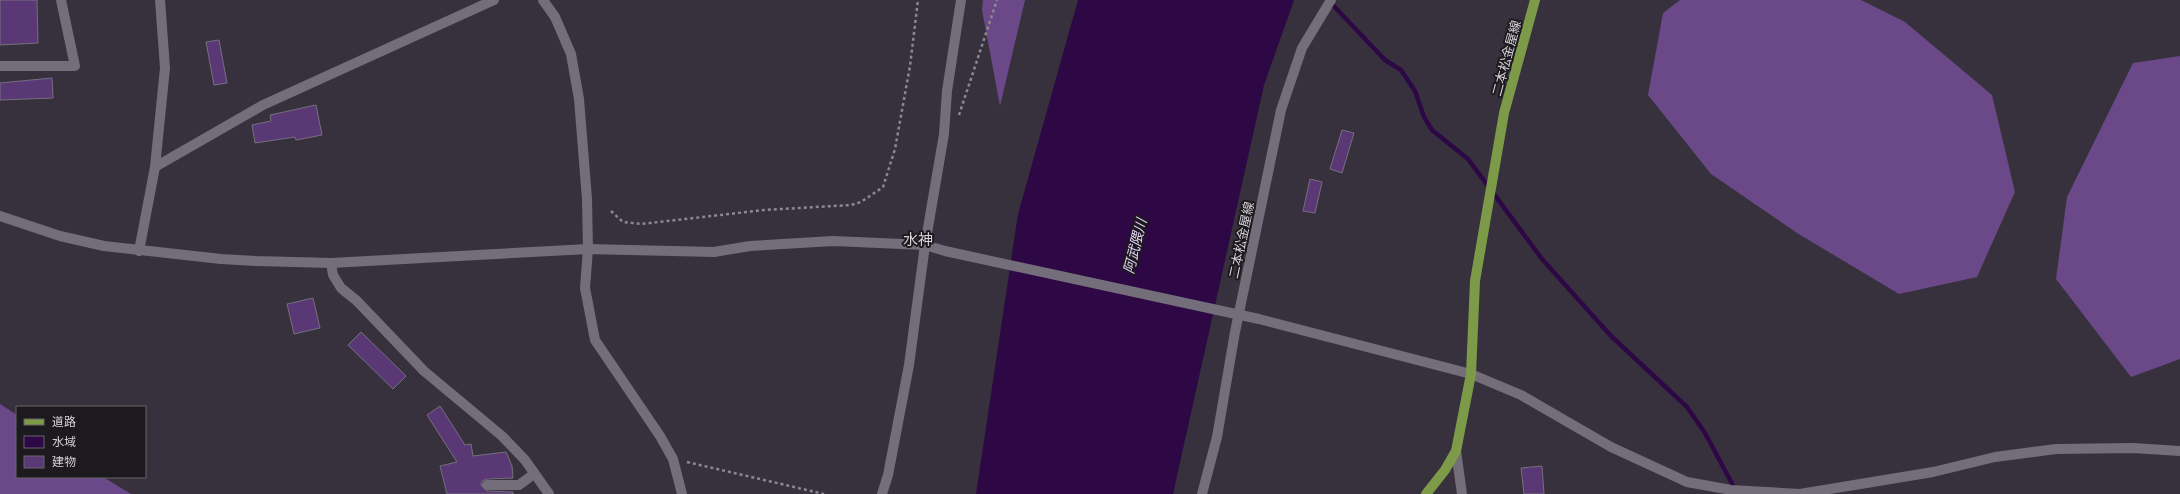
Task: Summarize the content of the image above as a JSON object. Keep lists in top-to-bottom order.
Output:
{
  "streets": {
    "main road": ["二本松金屋線"]
  },
  "districts": ["水神"],
  "water": ["阿武隈川"],
  "legend": ["道路", "水域", "建物"]
}
